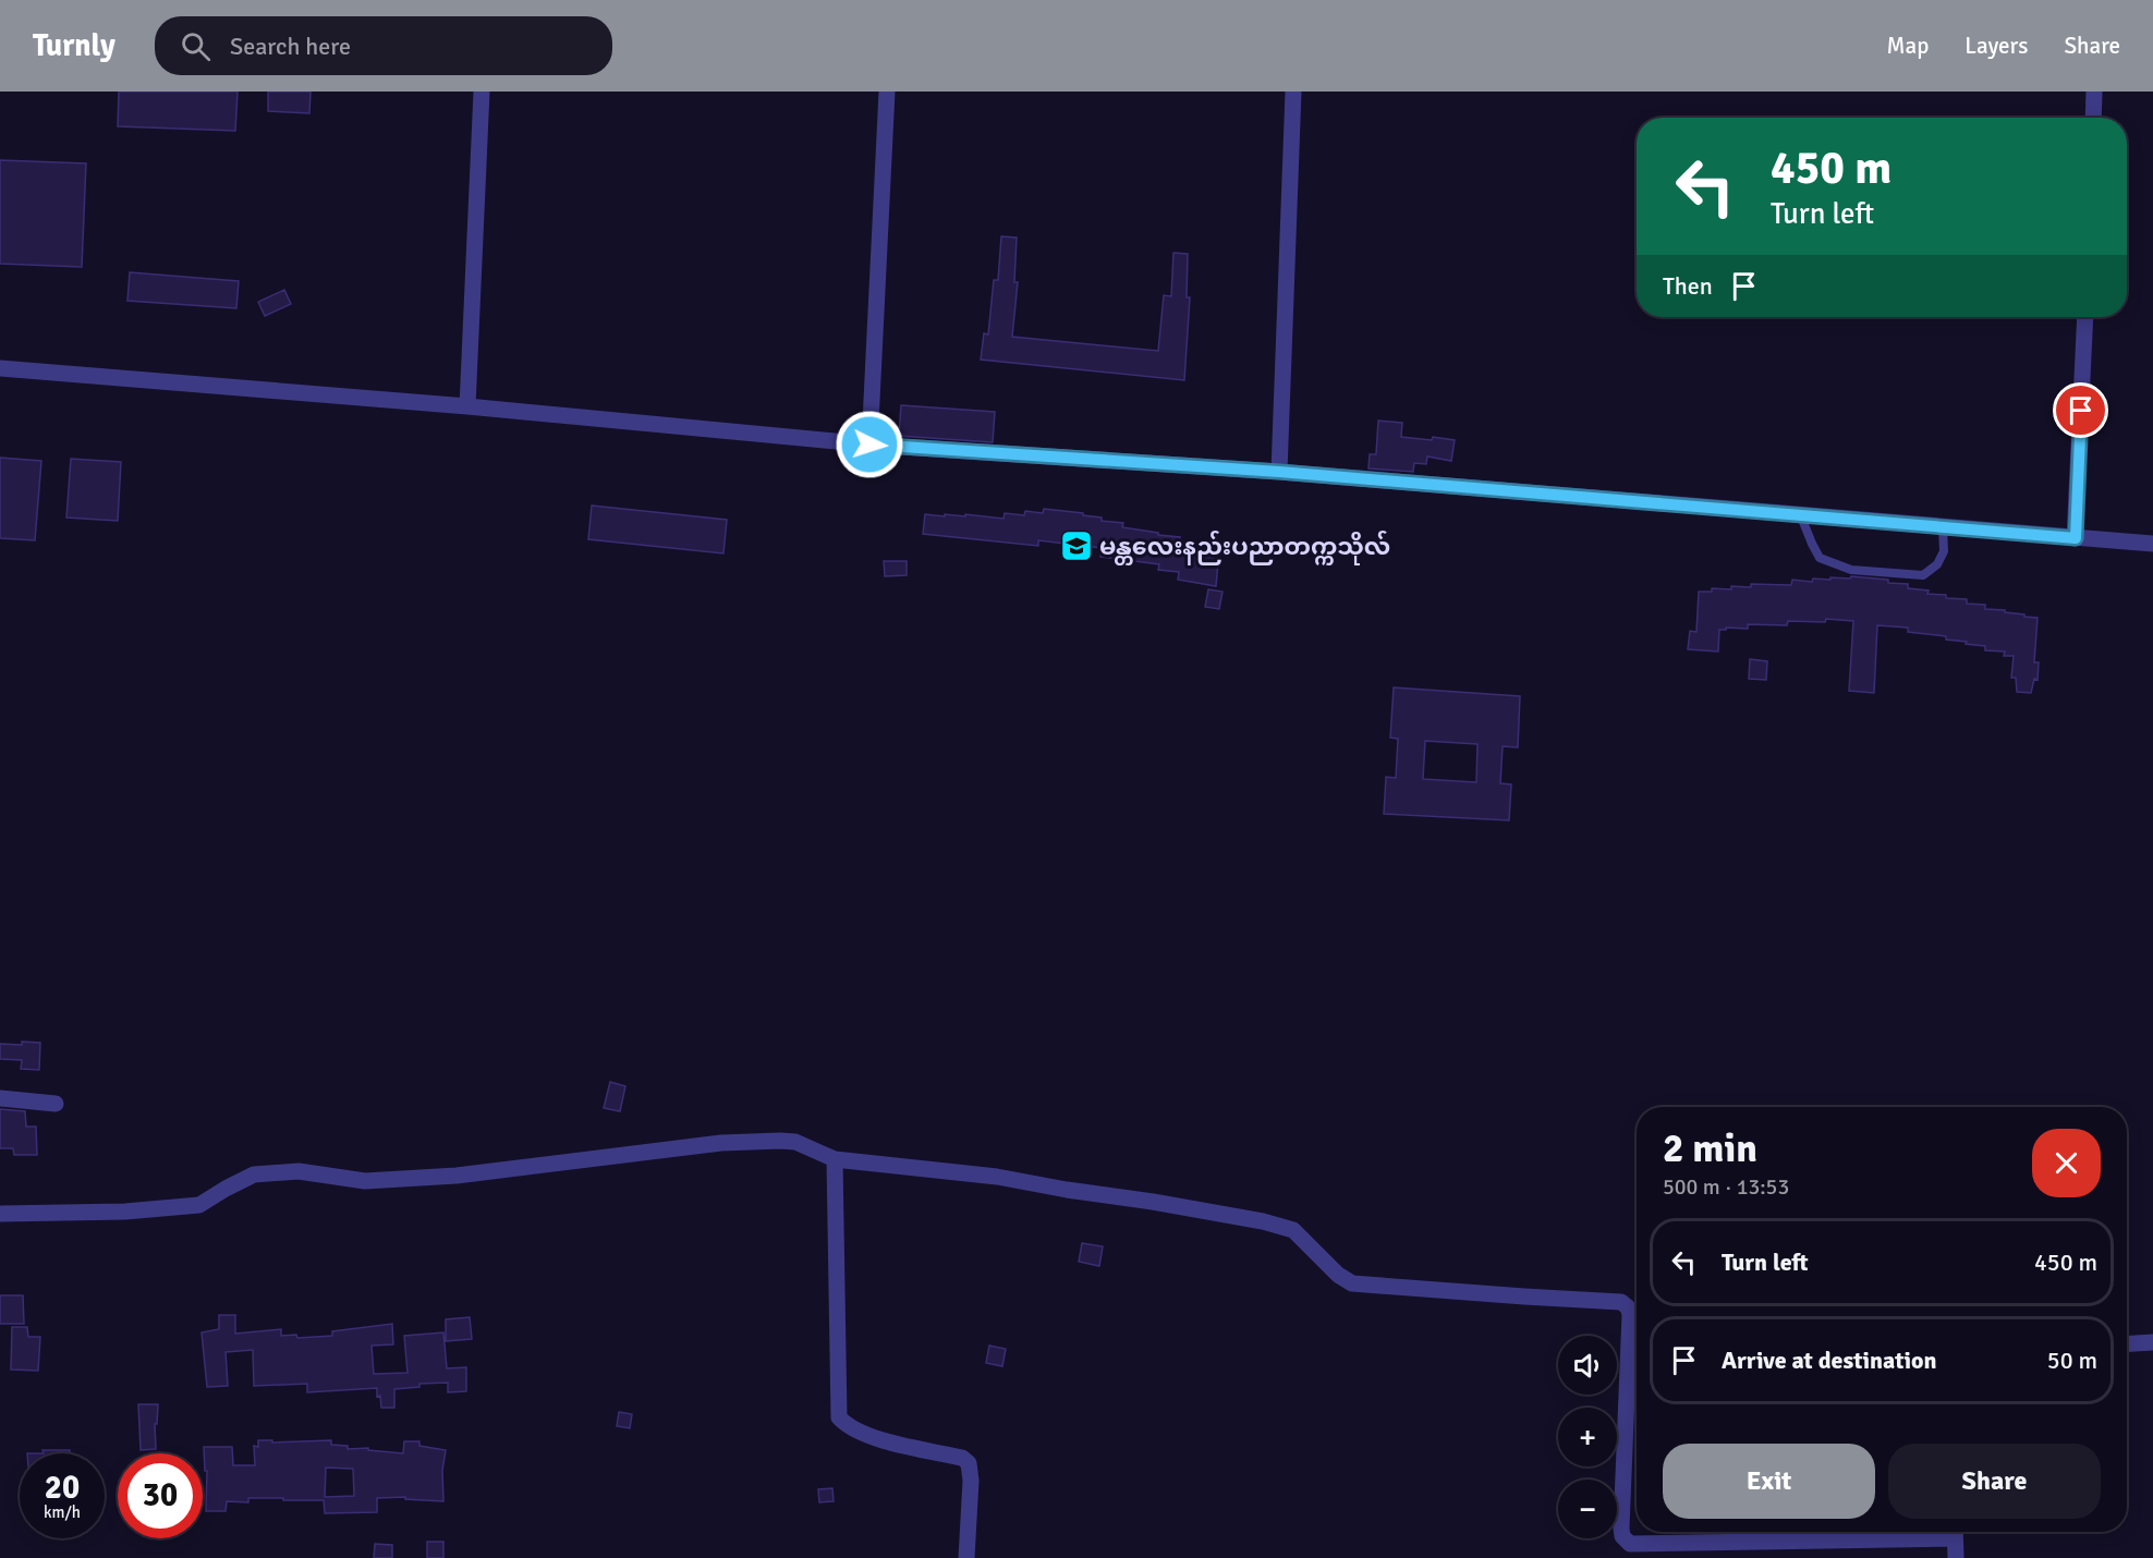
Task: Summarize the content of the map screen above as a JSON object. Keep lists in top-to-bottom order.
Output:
{
  "places": {
    "school or university": ["မန္တလေးနည်းပညာတက္ကသိုလ်"]
  },
  "page": {
    "header": "Turnly",
    "search": "Search here",
    "nav": ["Map", "Layers", "Share"],
    "turn": ["450 m", "Turn left"],
    "then": "Then",
    "heading": ["2 min", "500 m · 13:53"],
    "list": [
      {
        "name": "Turn left",
        "value": "450 m"
      },
      {
        "name": "Arrive at destination",
        "value": "50 m"
      }
    ],
    "map_buttons": ["+", "−"],
    "buttons": ["Exit", "Share"],
    "speed": "20 km/h",
    "limit": "30"
  }
}
